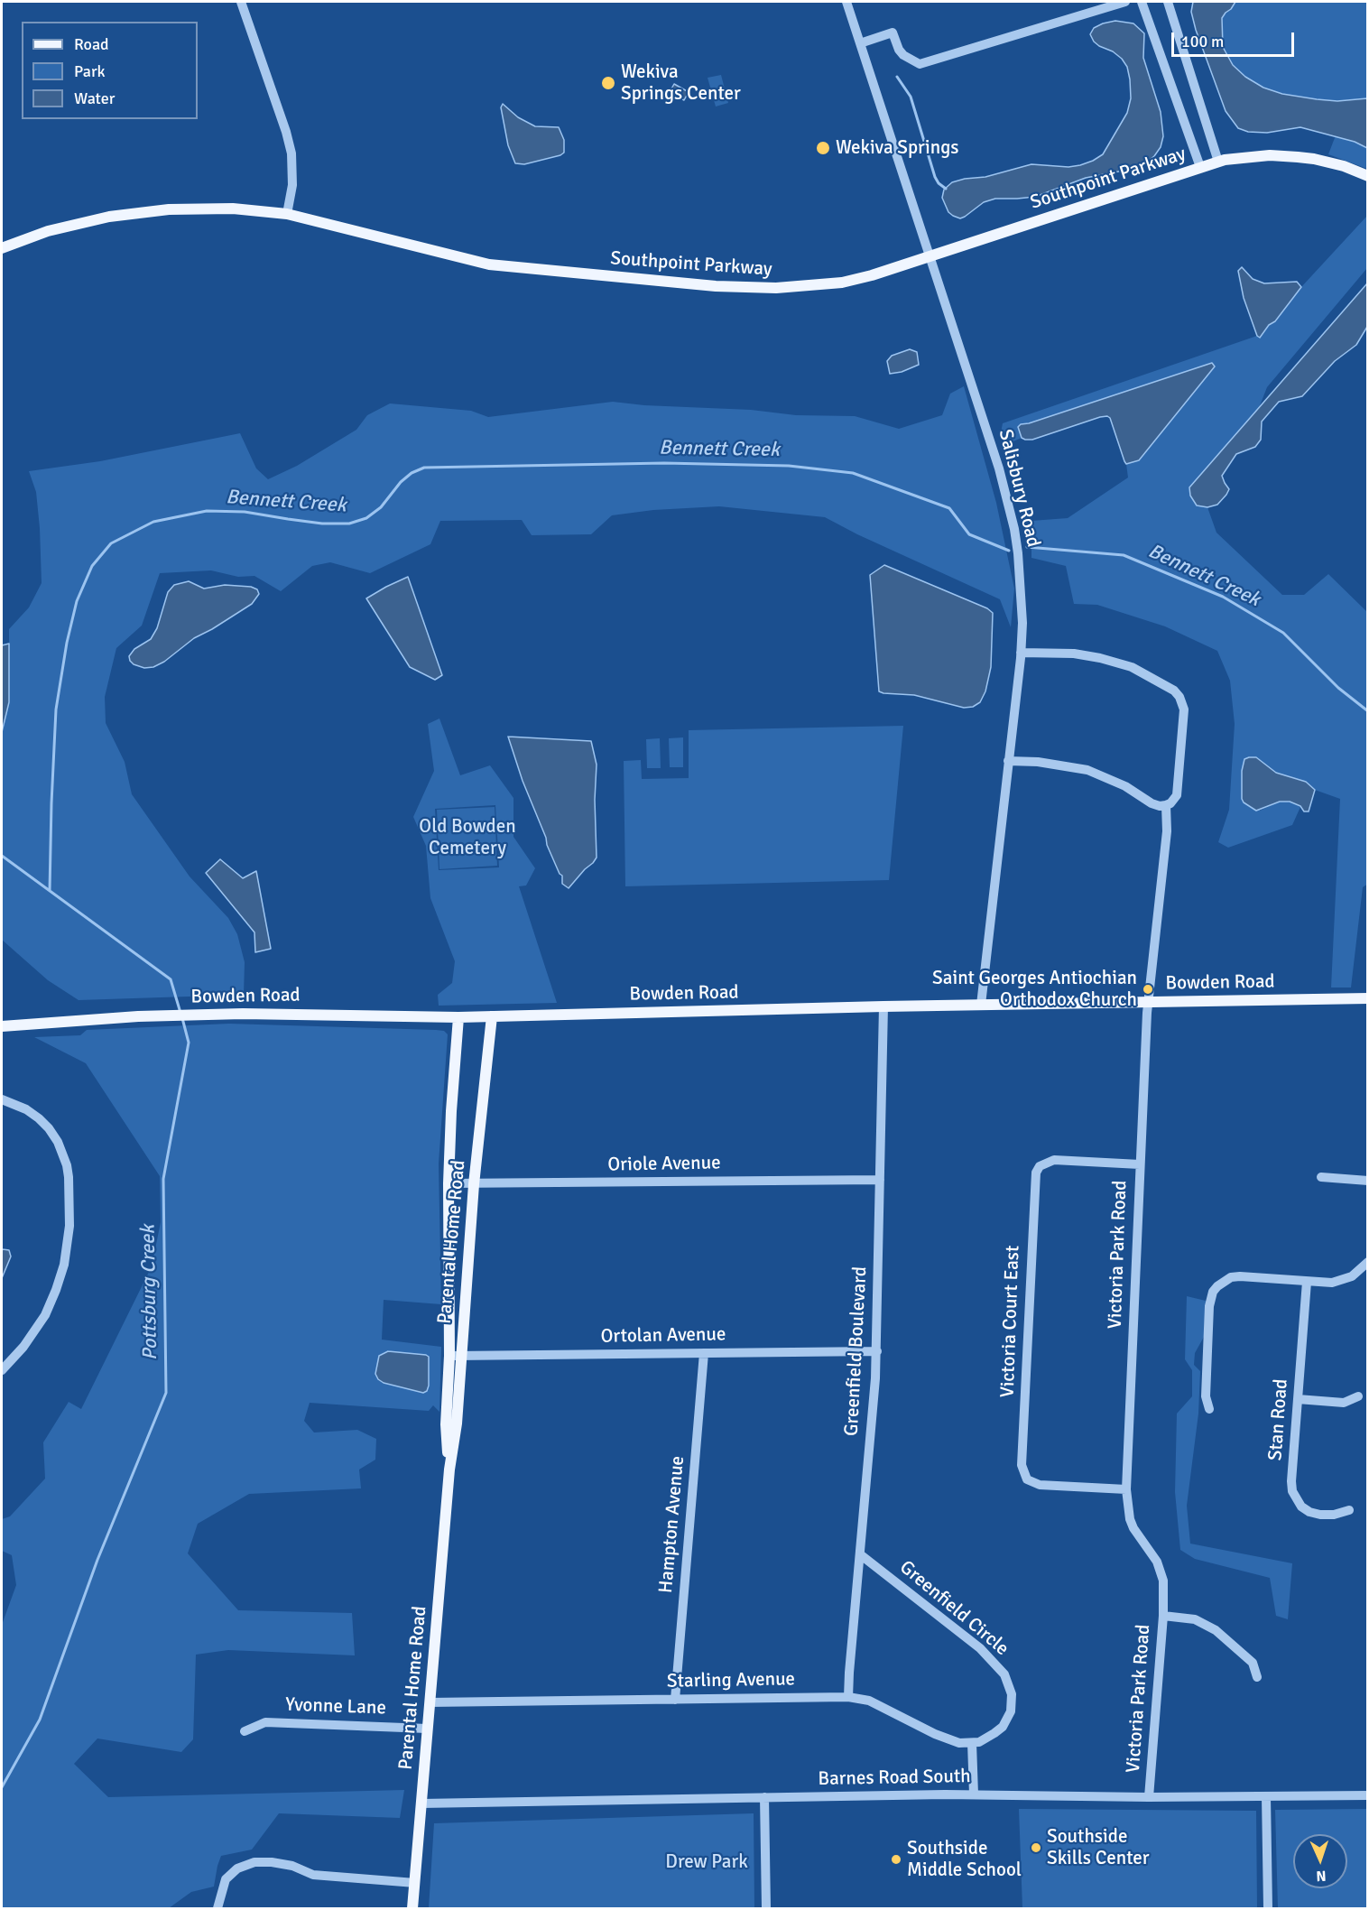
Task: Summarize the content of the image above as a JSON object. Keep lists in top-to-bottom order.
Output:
{
  "streets": {
    "main road": ["Southpoint Parkway", "Bowden Road", "Parental Home Road"],
    "street": [
      "Salisbury Road",
      "Oriole Avenue",
      "Victoria Park Road",
      "Victoria Court East",
      "Ortolan Avenue",
      "Greenfield Boulevard",
      "Stan Road",
      "Hampton Avenue",
      "Greenfield Circle",
      "Starling Avenue",
      "Yvonne Lane",
      "Barnes Road South"
    ]
  },
  "crossings": [
    ["Southpoint Parkway", "Salisbury Road"],
    ["Salisbury Road", "Bowden Road"],
    ["Salisbury Road", "Victoria Park Road"],
    ["Bowden Road", "Parental Home Road"],
    ["Bowden Road", "Victoria Park Road"],
    ["Bowden Road", "Greenfield Boulevard"],
    ["Oriole Avenue", "Parental Home Road"],
    ["Oriole Avenue", "Greenfield Boulevard"],
    ["Parental Home Road", "Ortolan Avenue"],
    ["Parental Home Road", "Starling Avenue"],
    ["Parental Home Road", "Yvonne Lane"],
    ["Parental Home Road", "Barnes Road South"],
    ["Victoria Park Road", "Victoria Court East"],
    ["Victoria Park Road", "Barnes Road South"],
    ["Ortolan Avenue", "Greenfield Boulevard"],
    ["Ortolan Avenue", "Hampton Avenue"],
    ["Greenfield Boulevard", "Greenfield Circle"],
    ["Greenfield Boulevard", "Starling Avenue"],
    ["Hampton Avenue", "Starling Avenue"],
    ["Greenfield Circle", "Starling Avenue"]
  ],
  "water": ["Bennett Creek", "Pottsburg Creek"],
  "parks": ["Old Bowden Cemetery", "Drew Park"],
  "places": [
    "Wekiva Springs Center",
    "Wekiva Springs",
    "Saint Georges Antiochian Orthodox Church",
    "Southside Skills Center",
    "Southside Middle School"
  ],
  "legend": ["Road", "Park", "Water"],
  "scale_bar": "100 m",
  "north": "bottom"
}
